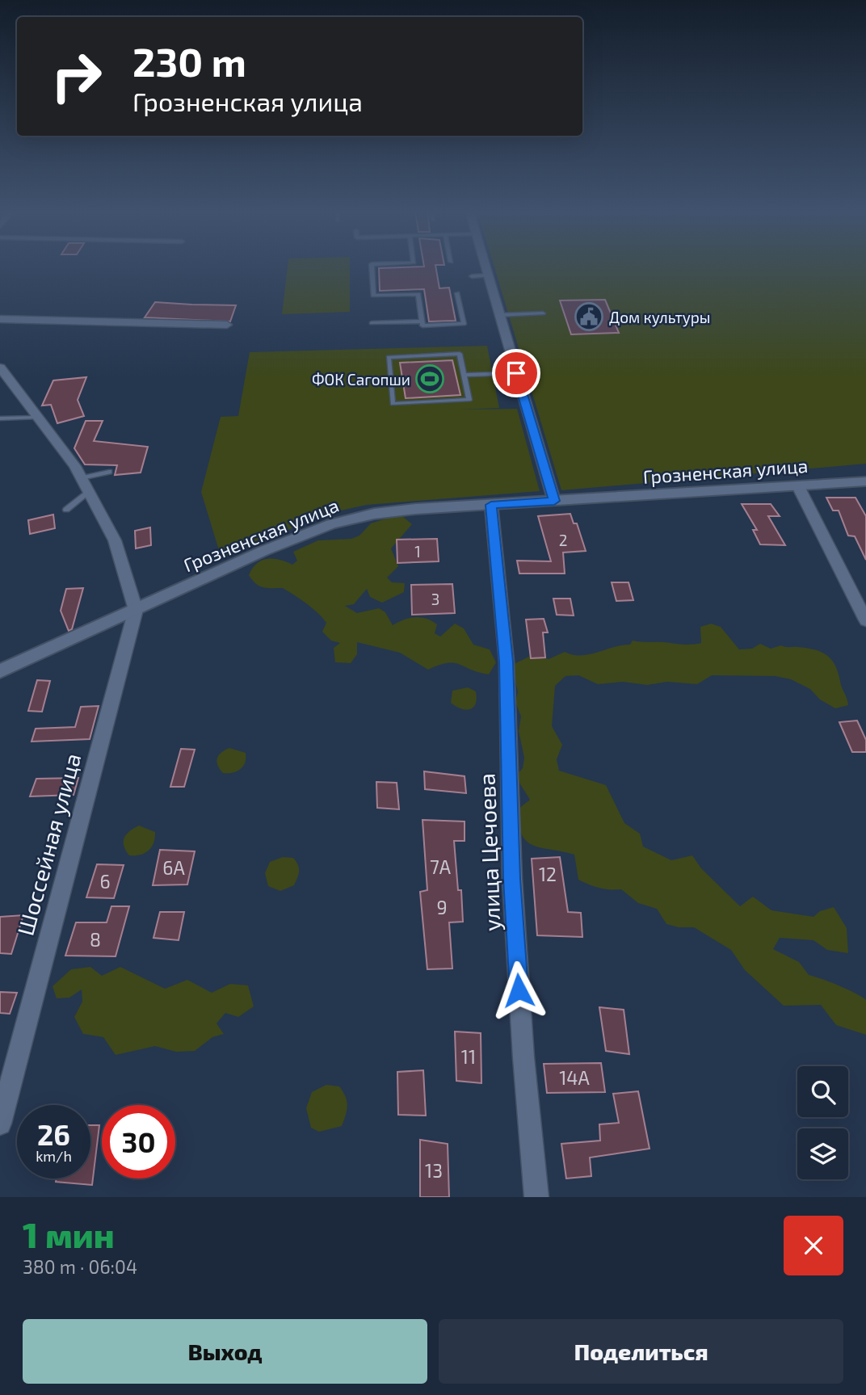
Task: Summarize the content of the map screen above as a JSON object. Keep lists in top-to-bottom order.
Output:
{
  "streets": {
    "street": ["Грозненская улица", "Шоссейная улица", "улица Цечоева"]
  },
  "crossings": [
    ["Грозненская улица", "Шоссейная улица"],
    ["Грозненская улица", "улица Цечоева"]
  ],
  "places": {
    "public building": ["Дом культуры"],
    "sports": ["ФОК Сагопши"]
  },
  "house_numbers": [
    "2",
    "1",
    "3",
    "7А",
    "6А",
    "12",
    "6",
    "9",
    "8",
    "11",
    "14А",
    "13"
  ],
  "page": {
    "turn": ["230 m", "Грозненская улица"],
    "speed": "26 km/h",
    "limit": "30",
    "heading": ["1 мин", "380 m · 06:04"],
    "buttons": ["Выход", "Поделиться"]
  }
}
